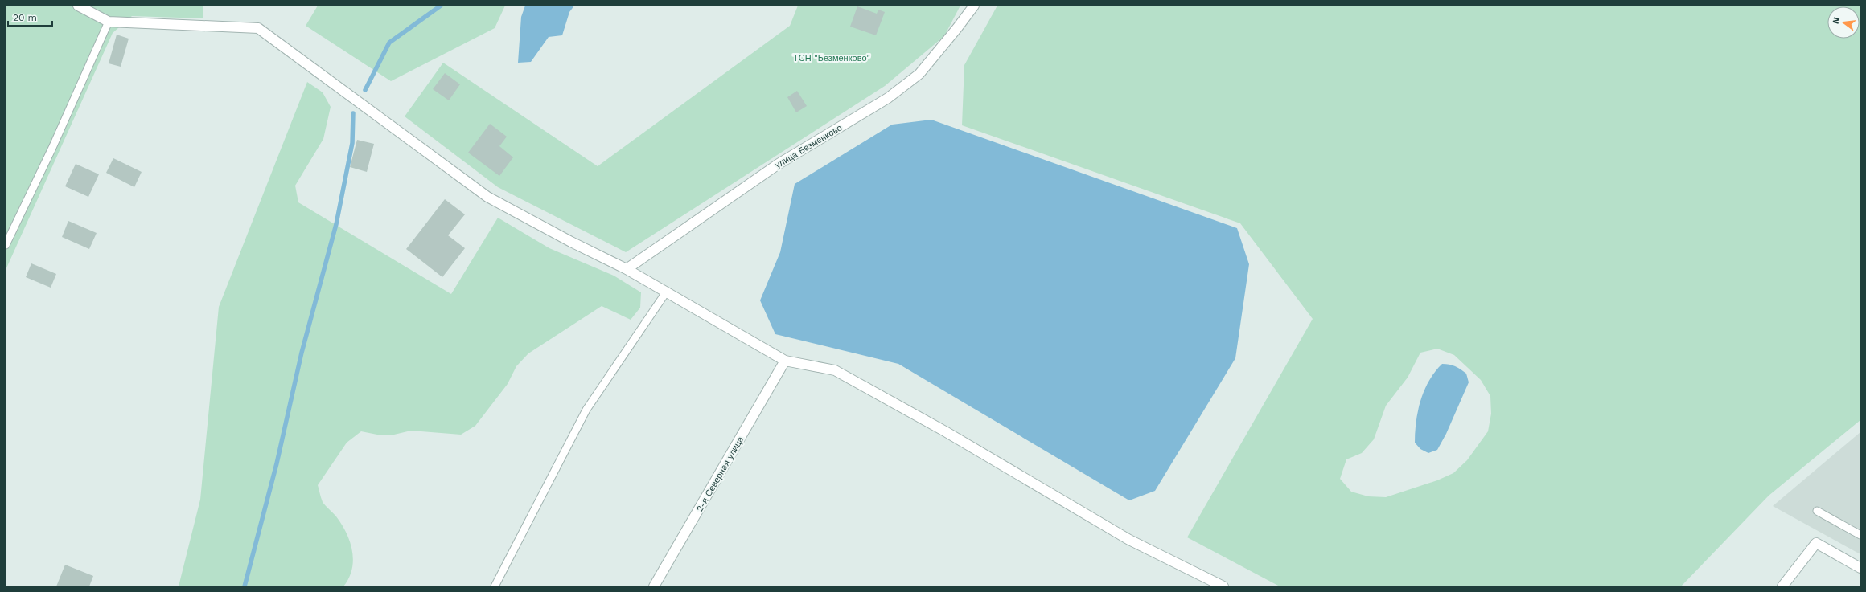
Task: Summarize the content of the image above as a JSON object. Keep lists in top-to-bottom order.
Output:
{
  "streets": {
    "street": ["улица Безменково", "2-я Северная улица"]
  },
  "parks": ["ТСН \"Безменково\""],
  "scale_bar": "20 m",
  "north": "left"
}
